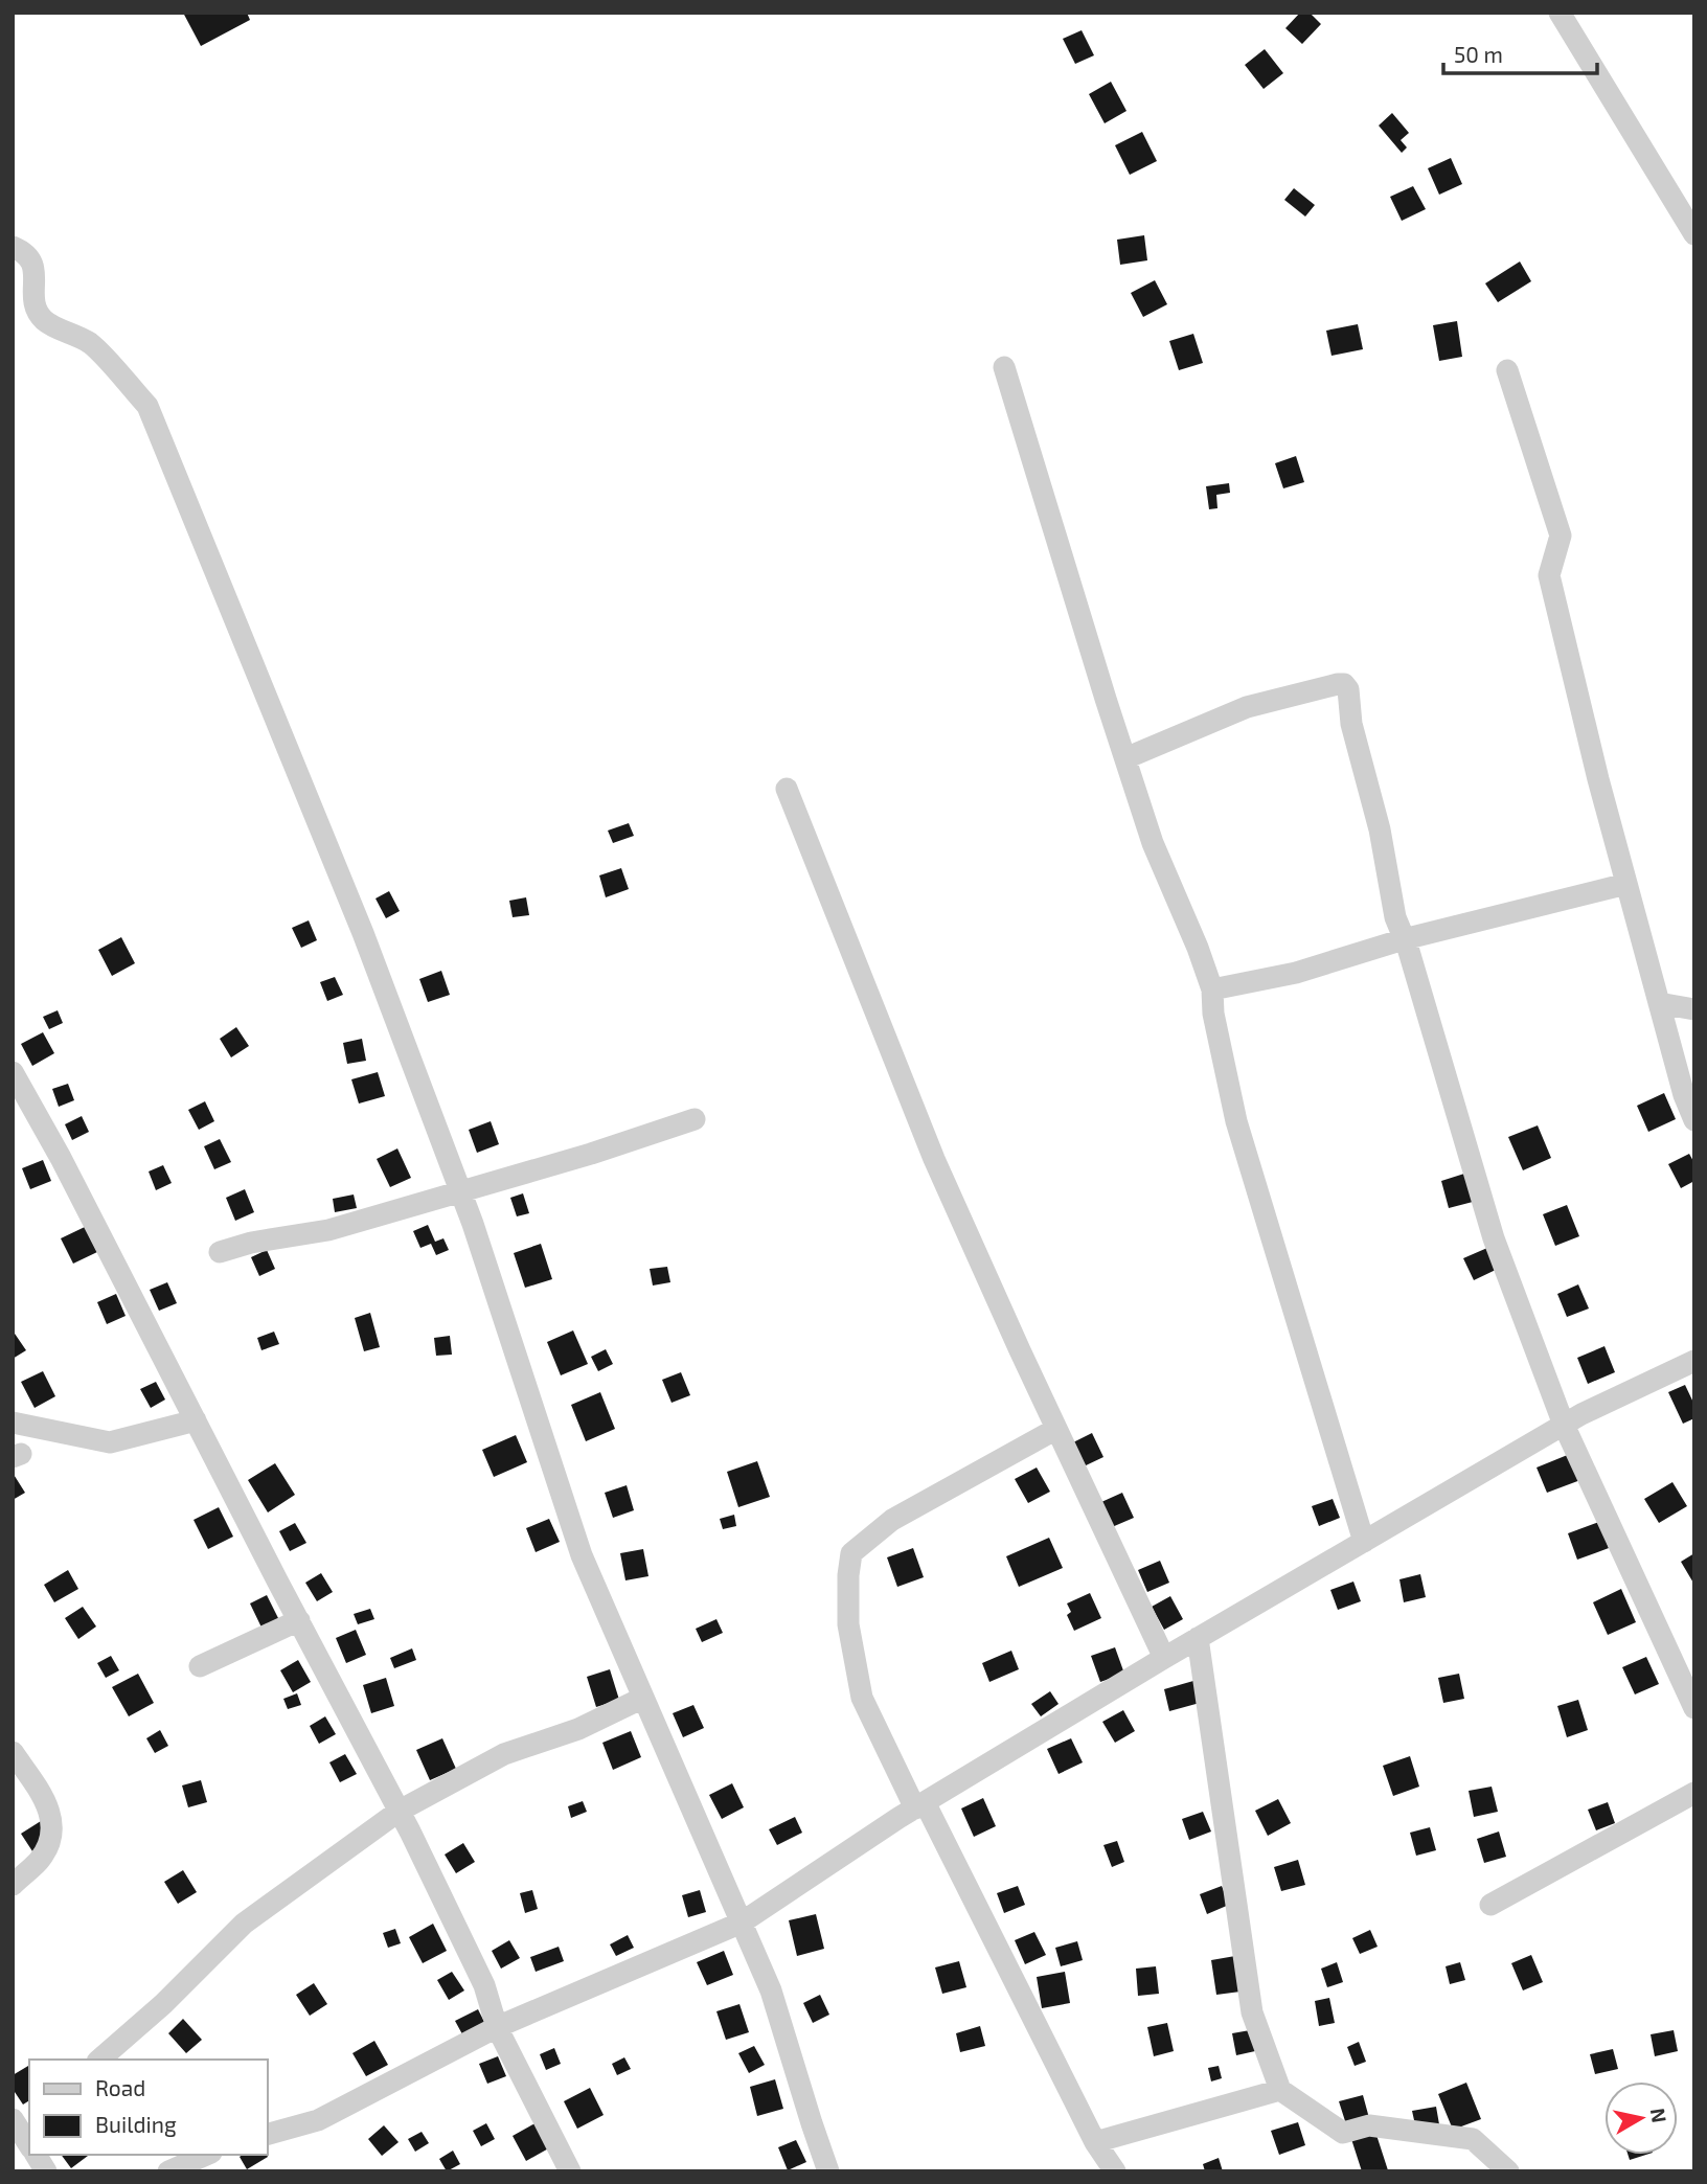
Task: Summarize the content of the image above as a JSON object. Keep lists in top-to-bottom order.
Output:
{
  "legend": ["Road", "Building"],
  "scale_bar": "50 m",
  "north": "right"
}
